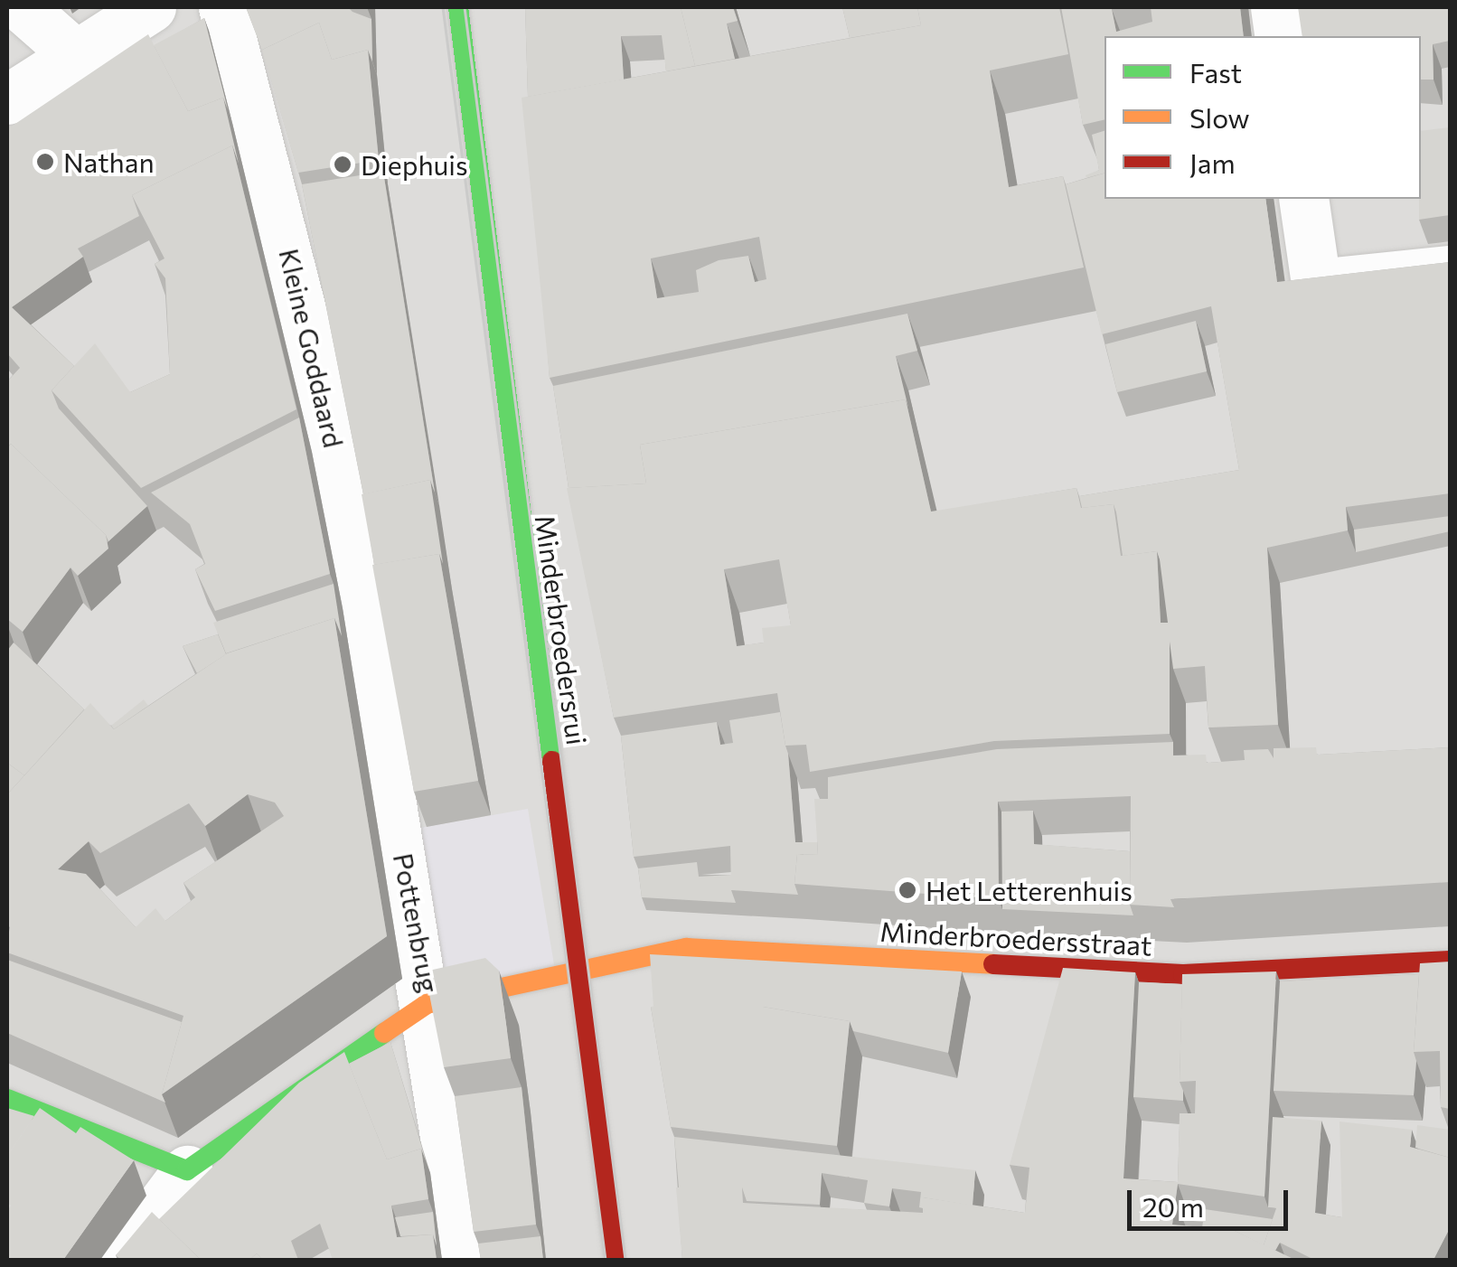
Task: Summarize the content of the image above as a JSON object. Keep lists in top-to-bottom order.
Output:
{
  "streets": {
    "street": [
      "Kleine Goddaard",
      "Minderbroedersrui",
      "Pottenbrug",
      "Minderbroedersstraat"
    ]
  },
  "crossings": [
    ["Kleine Goddaard", "Pottenbrug"],
    ["Minderbroedersrui", "Pottenbrug"],
    ["Minderbroedersrui", "Minderbroedersstraat"],
    ["Pottenbrug", "Minderbroedersstraat"]
  ],
  "places": ["Nathan", "Diephuis", "Het Letterenhuis"],
  "legend": ["Fast", "Slow", "Jam"],
  "scale_bar": "20 m"
}
